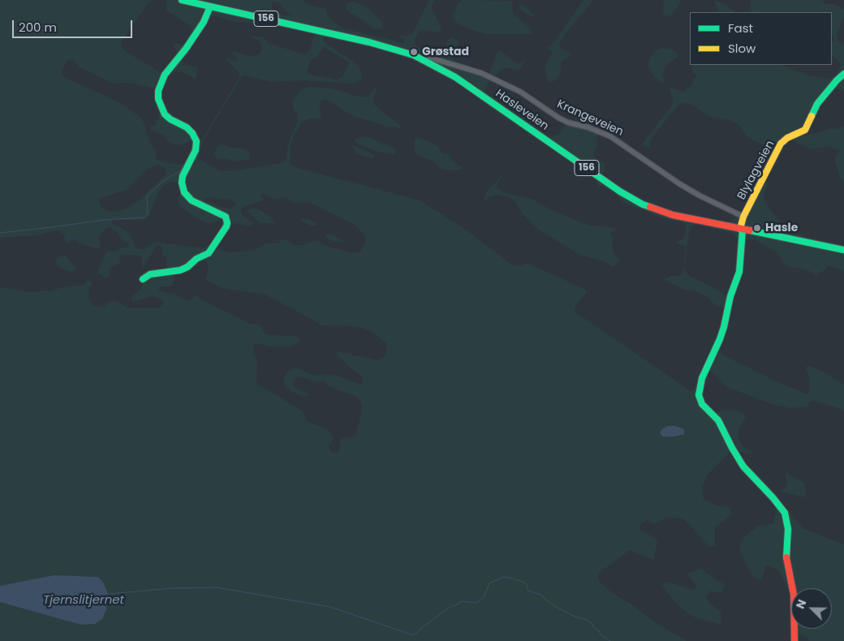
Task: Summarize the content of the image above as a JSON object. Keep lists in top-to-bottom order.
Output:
{
  "streets": {
    "street": [
      "156",
      "Hasleveien",
      "Krangeveien",
      "Blylagveien"
    ]
  },
  "crossings": [
    ["Hasleveien", "Krangeveien"],
    ["Hasleveien", "Blylagveien"],
    ["Krangeveien", "Blylagveien"]
  ],
  "water": ["Tjernslitjernet"],
  "places": ["Grøstad", "Hasle"],
  "legend": ["Fast", "Slow"],
  "scale_bar": "200 m",
  "north": "top left"
}
